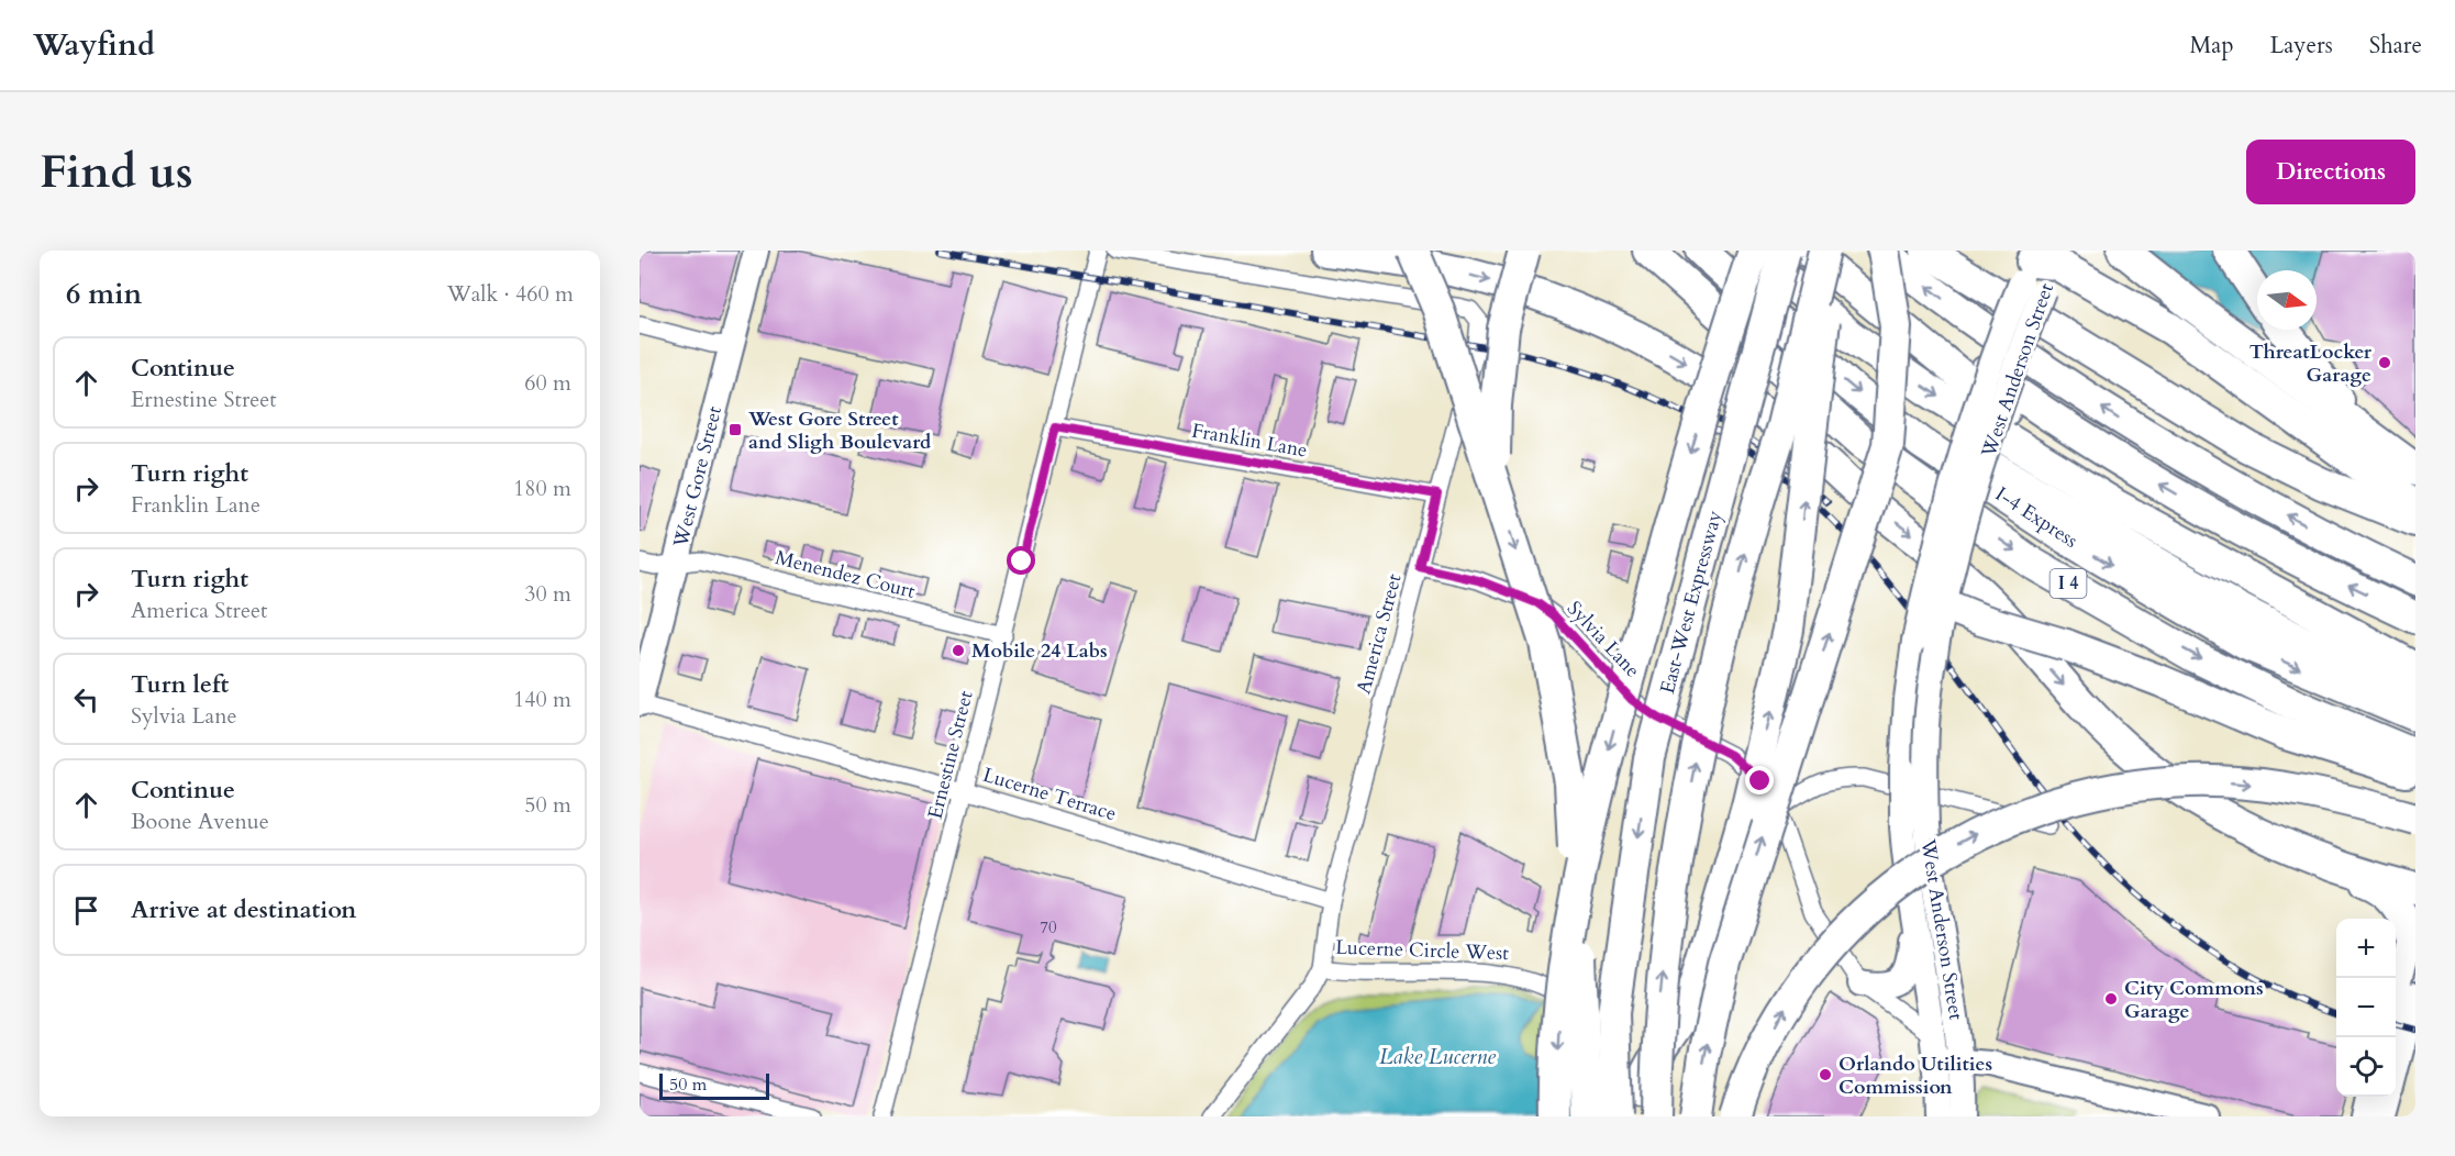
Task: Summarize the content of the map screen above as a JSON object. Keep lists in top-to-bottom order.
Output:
{
  "streets": {
    "highway": ["I-4 Express", "I 4", "East-West Expressway"],
    "main road": ["West Anderson Street", "West Gore Street"],
    "street": [
      "Franklin Lane",
      "Menendez Court",
      "America Street",
      "Sylvia Lane",
      "Ernestine Street",
      "Lucerne Terrace",
      "Lucerne Circle West"
    ]
  },
  "crossings": [
    ["Franklin Lane", "America Street"],
    ["Franklin Lane", "Ernestine Street"],
    ["West Gore Street", "Menendez Court"],
    ["West Gore Street", "Lucerne Terrace"],
    ["Menendez Court", "Ernestine Street"],
    ["East-West Expressway", "Lucerne Circle West"],
    ["America Street", "Sylvia Lane"],
    ["America Street", "Lucerne Terrace"],
    ["America Street", "Lucerne Circle West"],
    ["Ernestine Street", "Lucerne Terrace"]
  ],
  "water": ["Lake Lucerne"],
  "places": {
    "other": [
      "ThreatLocker Garage",
      "Mobile 24 Labs",
      "City Commons Garage",
      "Orlando Utilities Commission"
    ],
    "transit": ["West Gore Street and Sligh Boulevard"]
  },
  "house_numbers": ["70"],
  "scale_bar": "50 m",
  "north": "right",
  "page": {
    "header": "Wayfind",
    "nav": ["Map", "Layers", "Share"],
    "buttons": "Directions",
    "title": "Find us",
    "heading": ["6 min", "Walk · 460 m"],
    "list": [
      ["Continue", "Ernestine Street", "60 m"],
      ["Turn right", "Franklin Lane", "180 m"],
      ["Turn right", "America Street", "30 m"],
      ["Turn left", "Sylvia Lane", "140 m"],
      ["Continue", "Boone Avenue", "50 m"],
      "Arrive at destination"
    ],
    "map_buttons": ["+", "−"],
    "scale": "50 m"
  }
}
